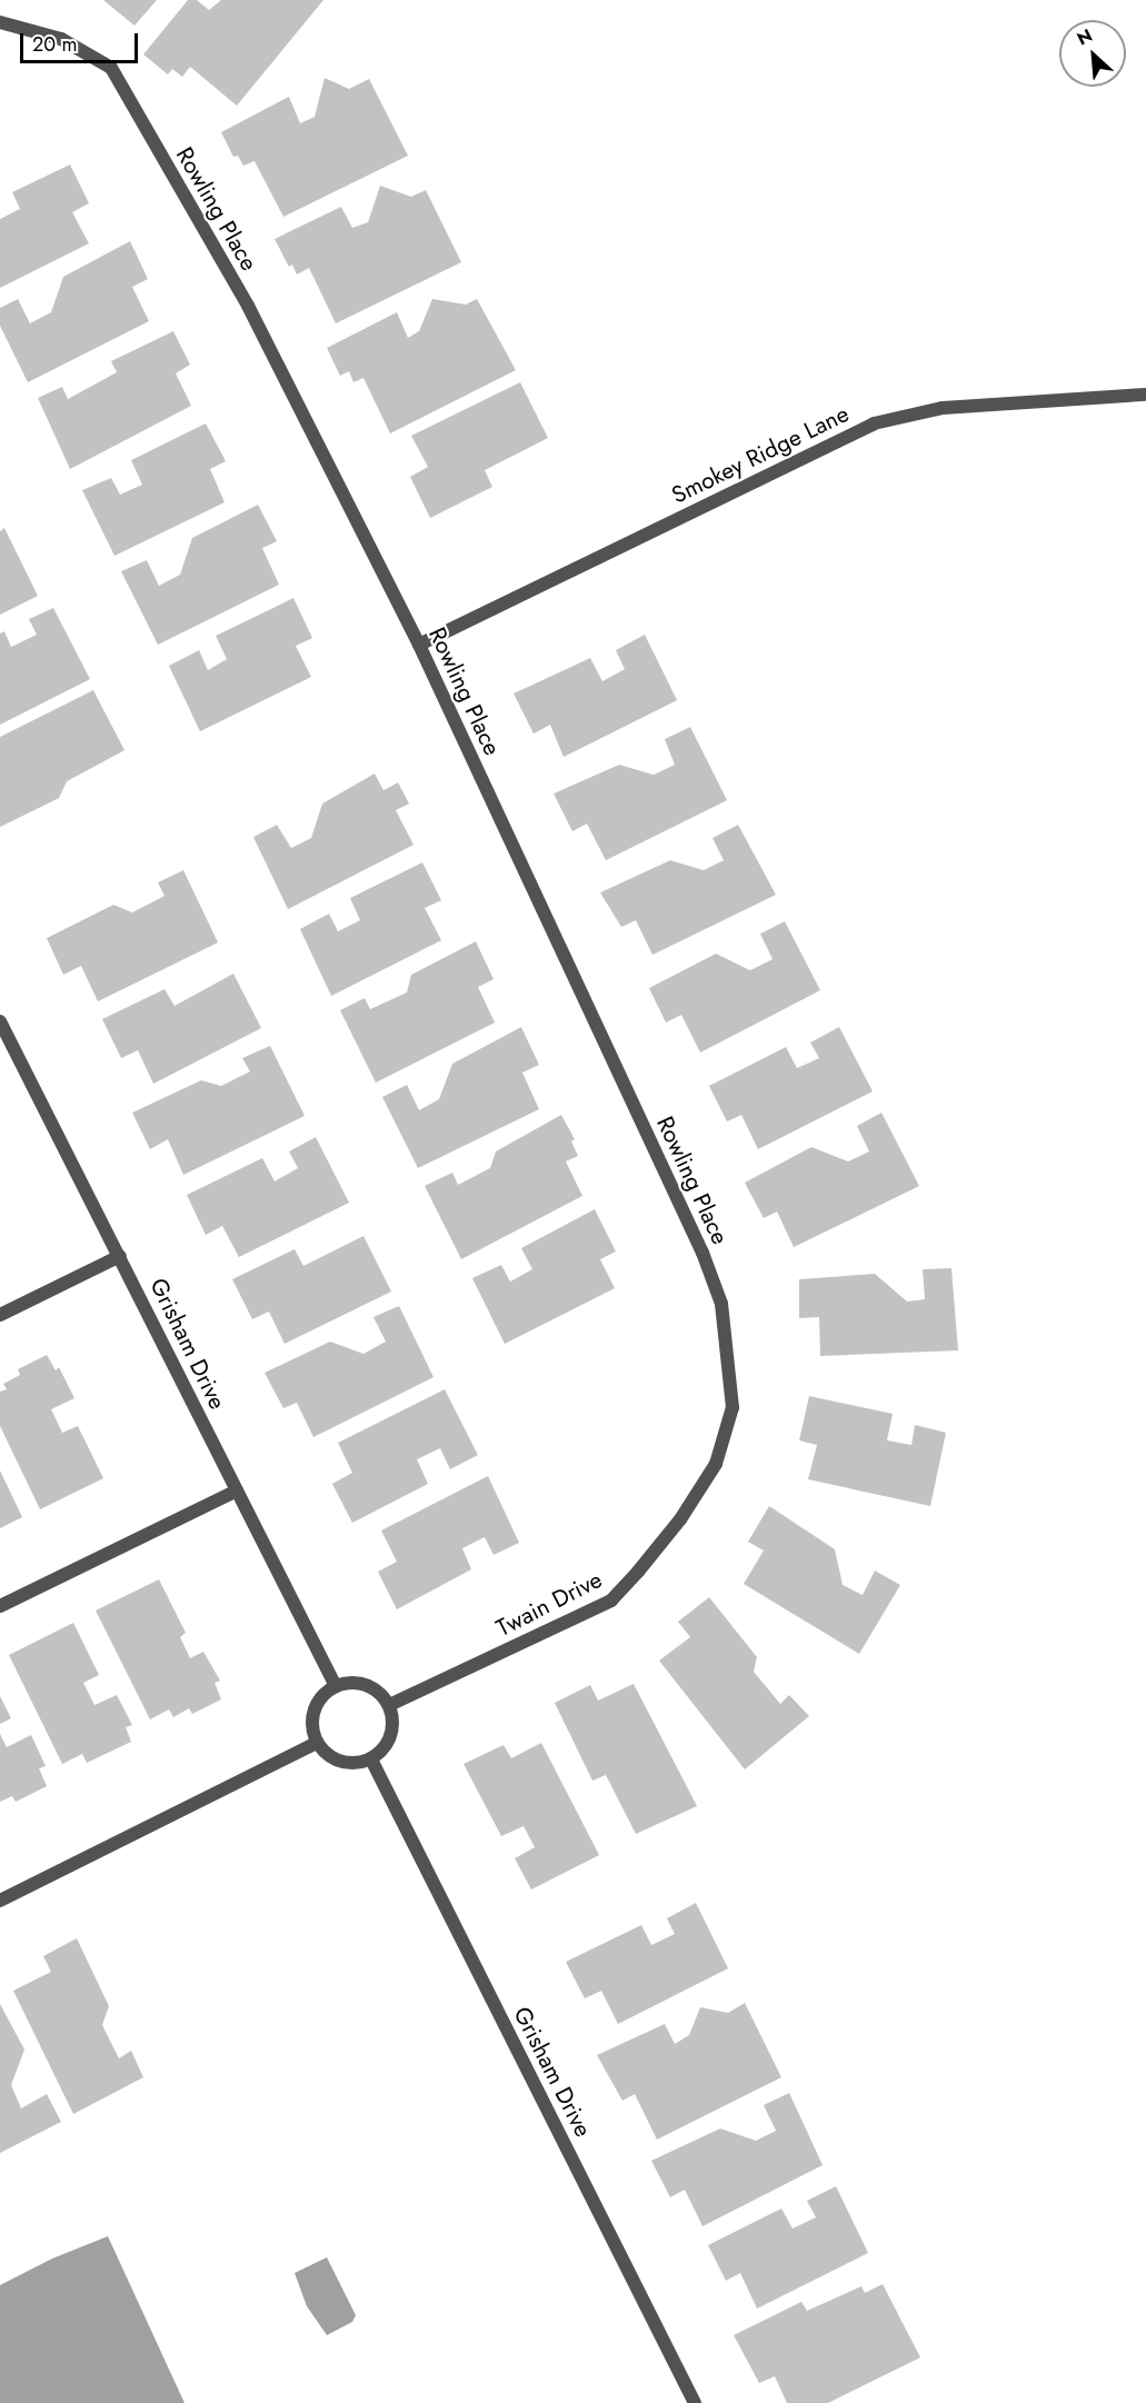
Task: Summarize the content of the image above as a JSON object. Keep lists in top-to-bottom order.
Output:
{
  "streets": {
    "street": [
      "Rowling Place",
      "Smokey Ridge Lane",
      "Grisham Drive",
      "Twain Drive"
    ]
  },
  "crossings": [
    ["Rowling Place", "Smokey Ridge Lane"],
    ["Rowling Place", "Twain Drive"],
    ["Grisham Drive", "Twain Drive"]
  ],
  "scale_bar": "20 m",
  "north": "top left"
}
